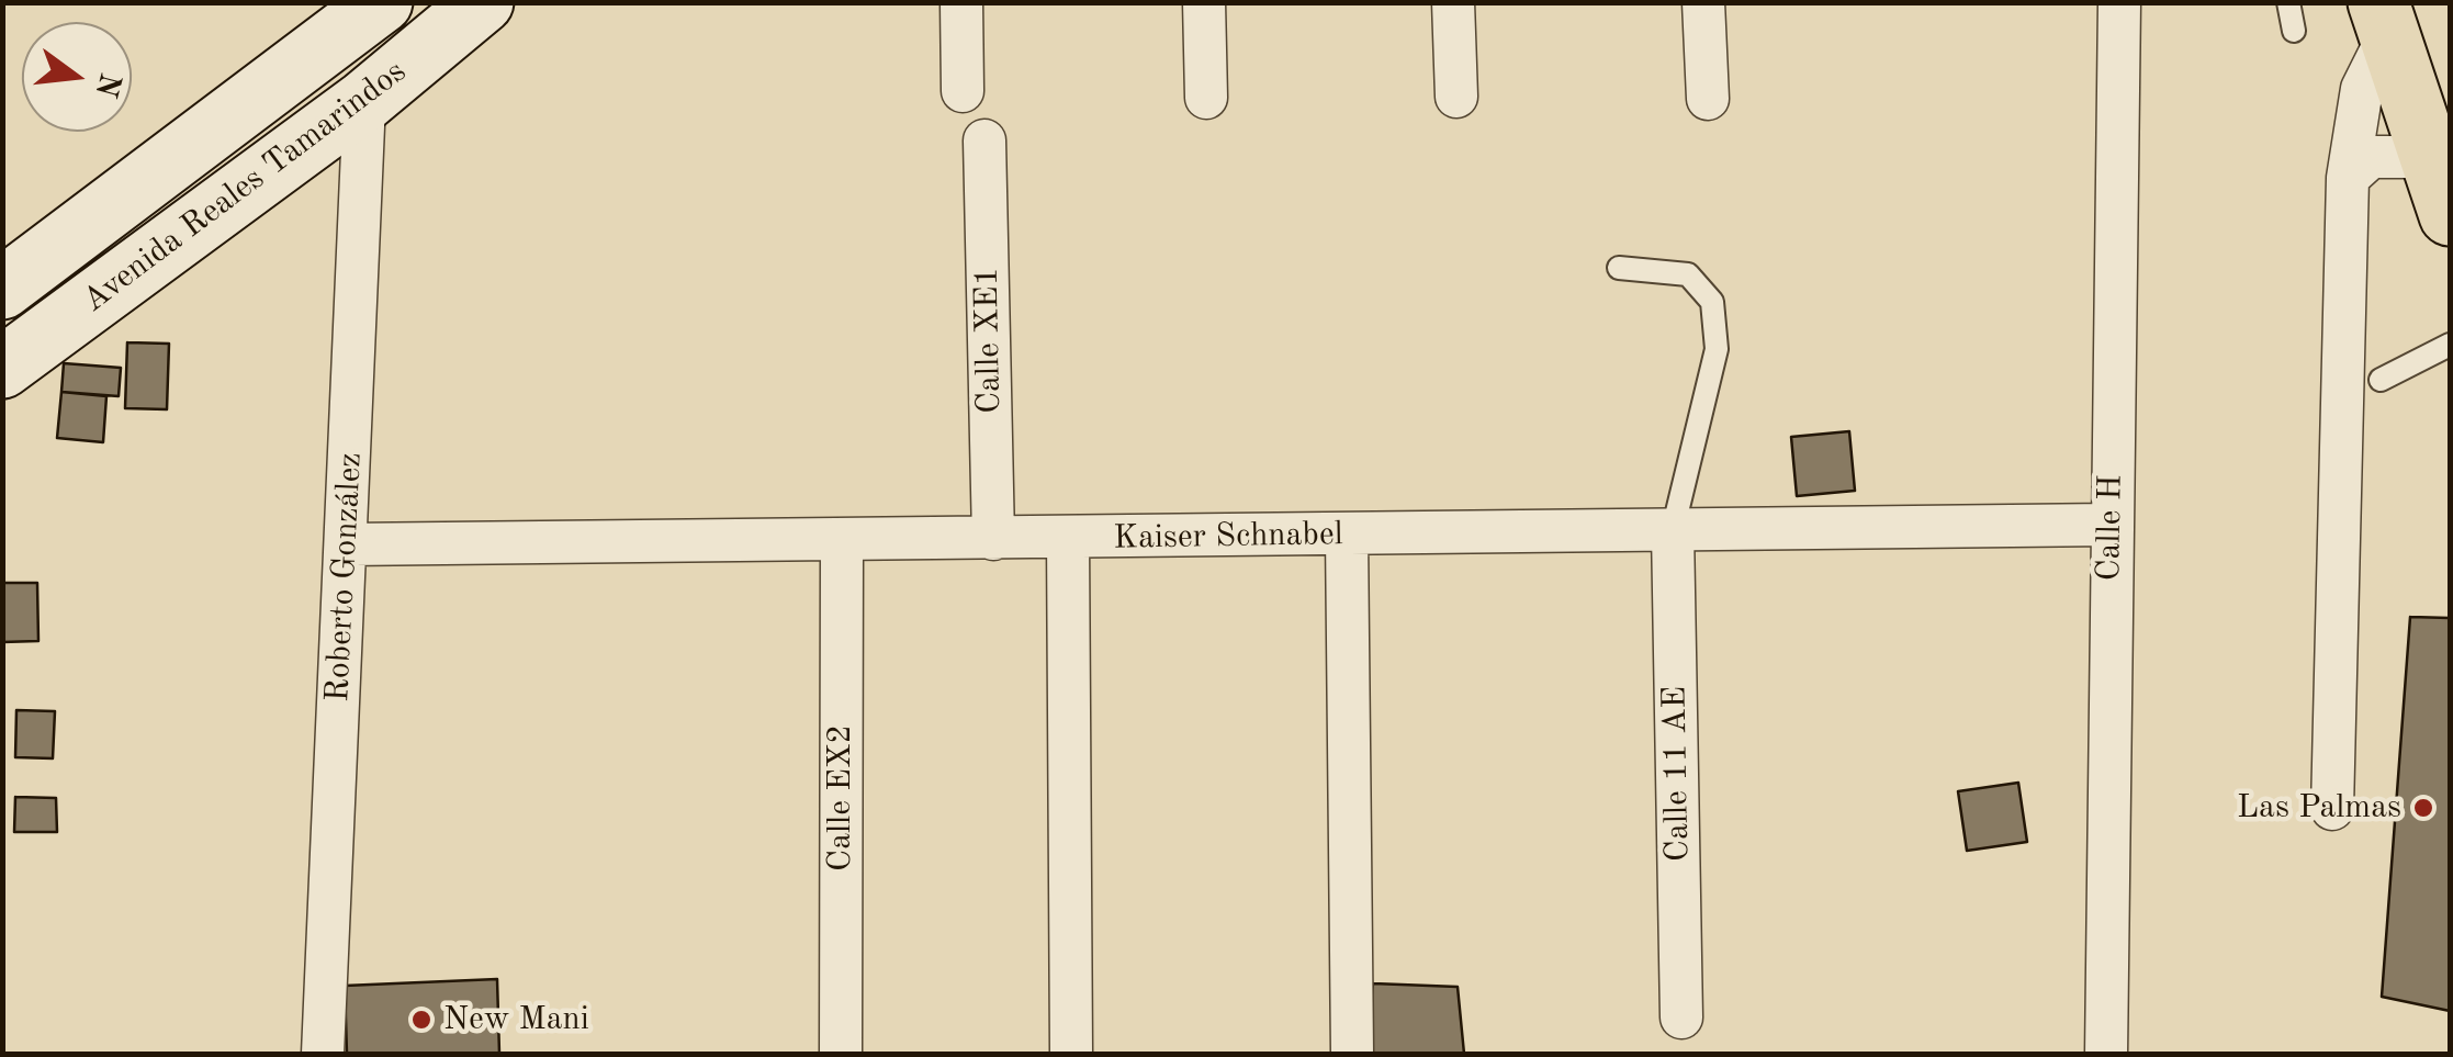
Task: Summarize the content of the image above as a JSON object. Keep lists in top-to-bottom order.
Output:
{
  "streets": {
    "main road": ["Avenida Reales Tamarindos"],
    "street": [
      "Calle XE1",
      "Calle H",
      "Kaiser Schnabel",
      "Roberto González",
      "Calle 11 AE",
      "Calle EX2"
    ]
  },
  "crossings": [
    ["Avenida Reales Tamarindos", "Roberto González"],
    ["Calle XE1", "Kaiser Schnabel"],
    ["Calle H", "Kaiser Schnabel"],
    ["Kaiser Schnabel", "Roberto González"],
    ["Kaiser Schnabel", "Calle 11 AE"],
    ["Kaiser Schnabel", "Calle EX2"]
  ],
  "places": ["Las Palmas", "New Mani"],
  "north": "right"
}
